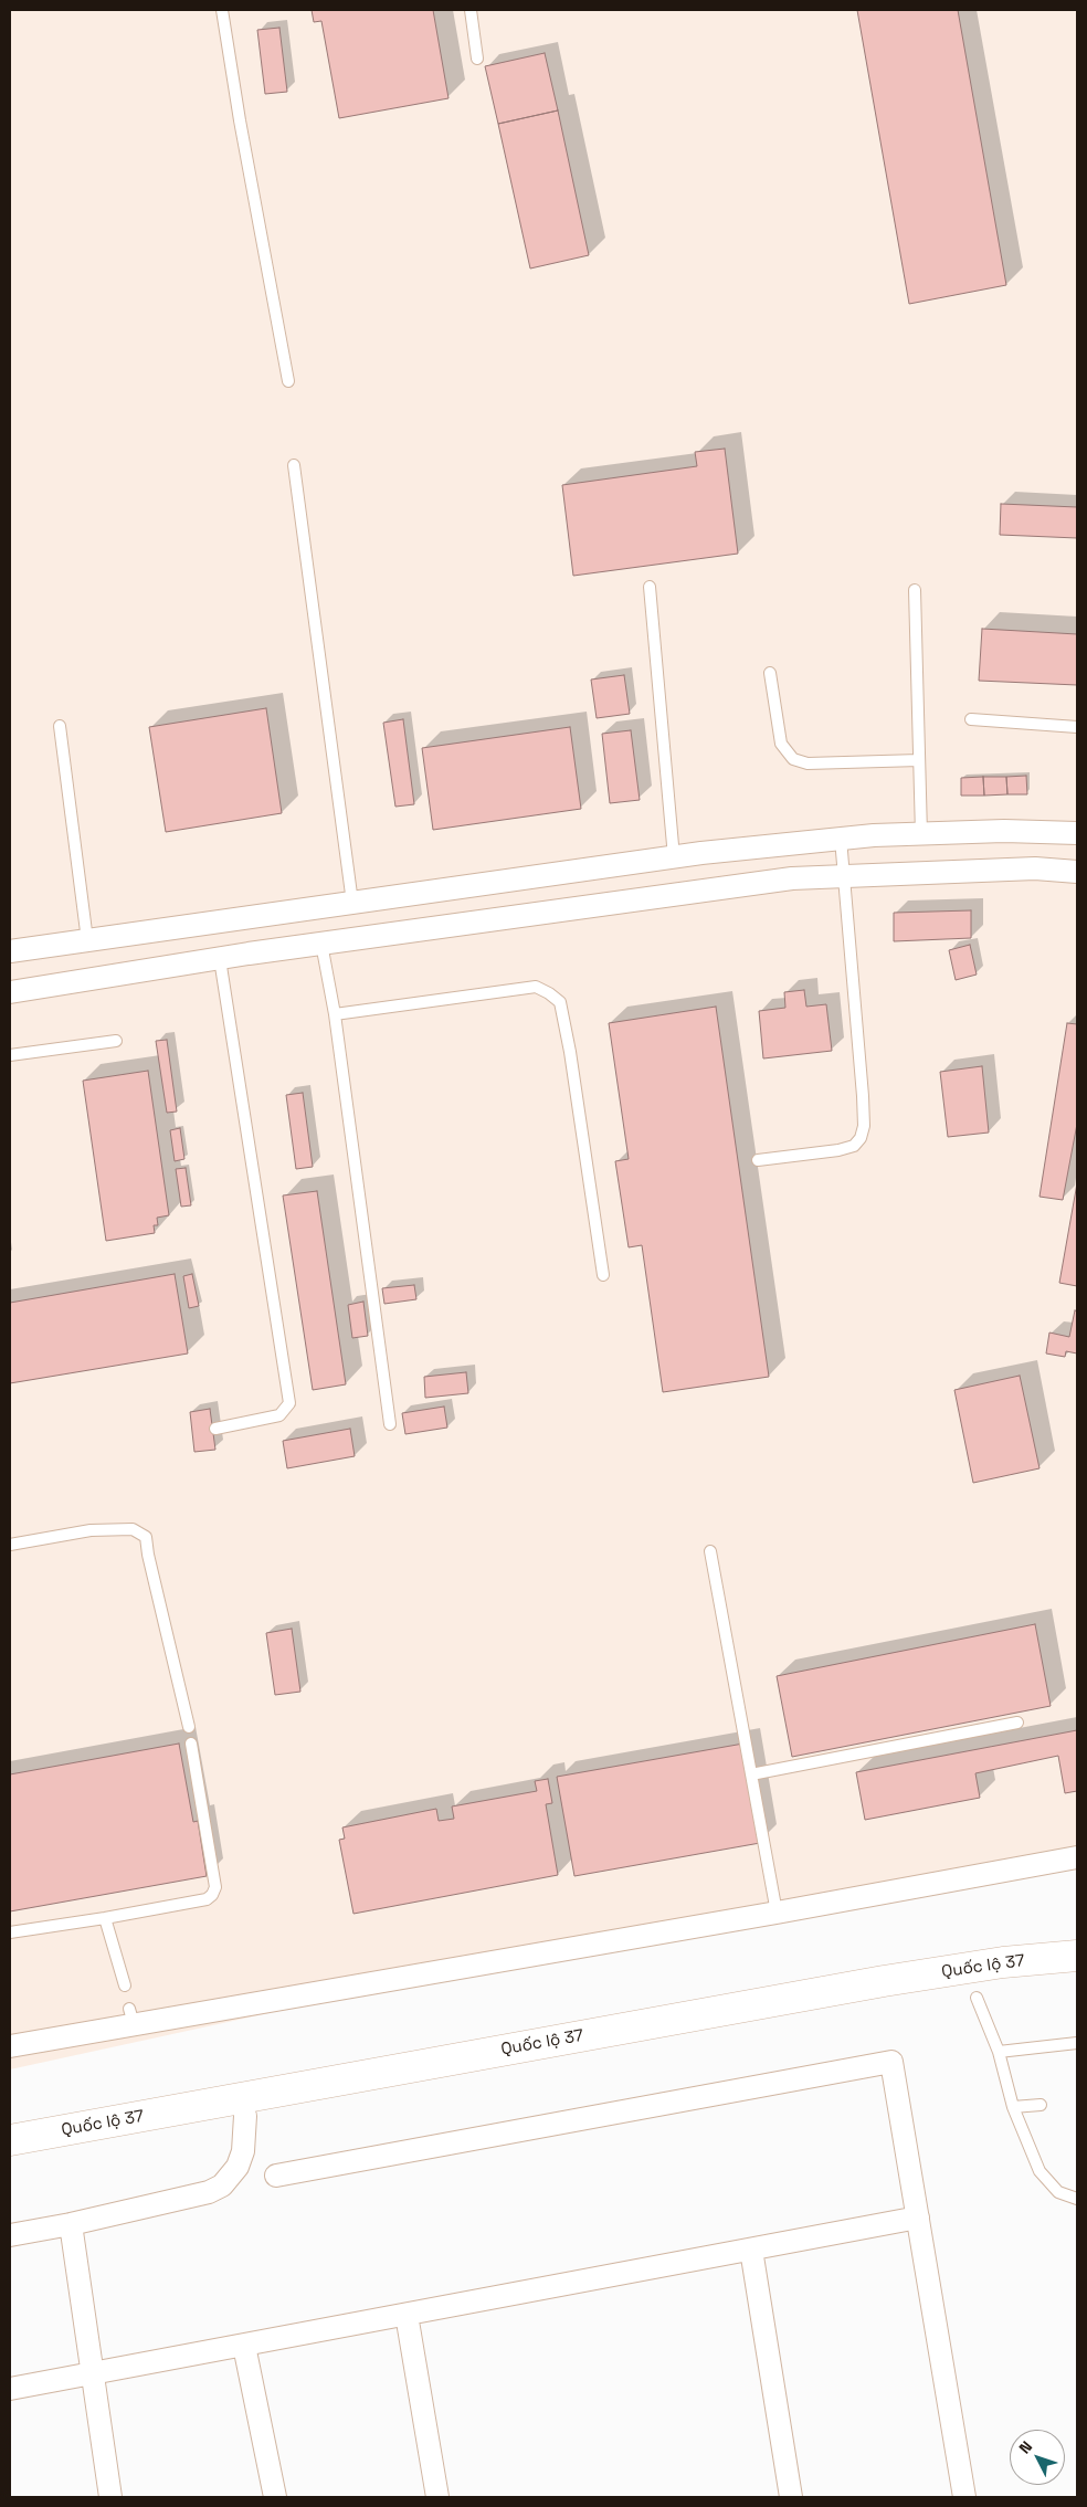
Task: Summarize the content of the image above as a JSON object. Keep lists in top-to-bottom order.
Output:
{
  "streets": {
    "highway": ["Quốc lộ 37"]
  },
  "north": "top left"
}
